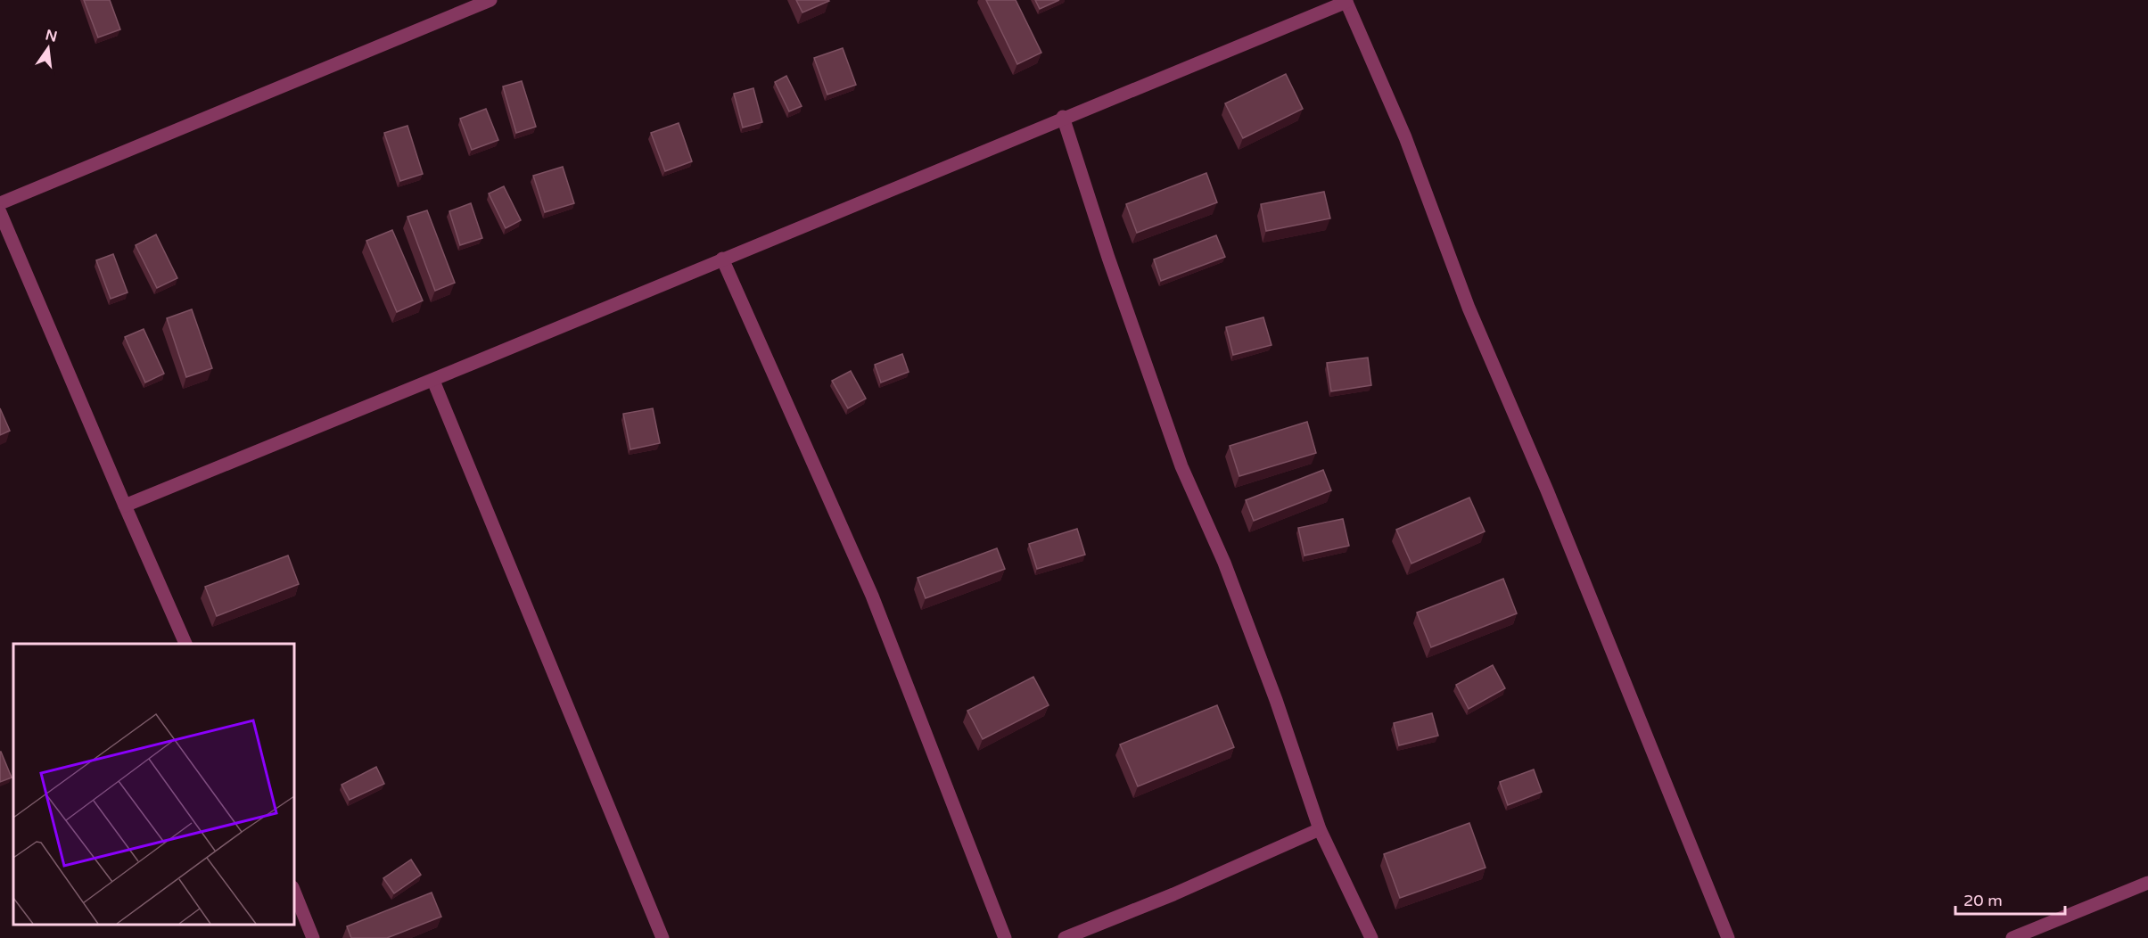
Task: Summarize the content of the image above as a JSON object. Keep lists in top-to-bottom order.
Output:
{
  "scale_bar": "20 m",
  "north": "top"
}
